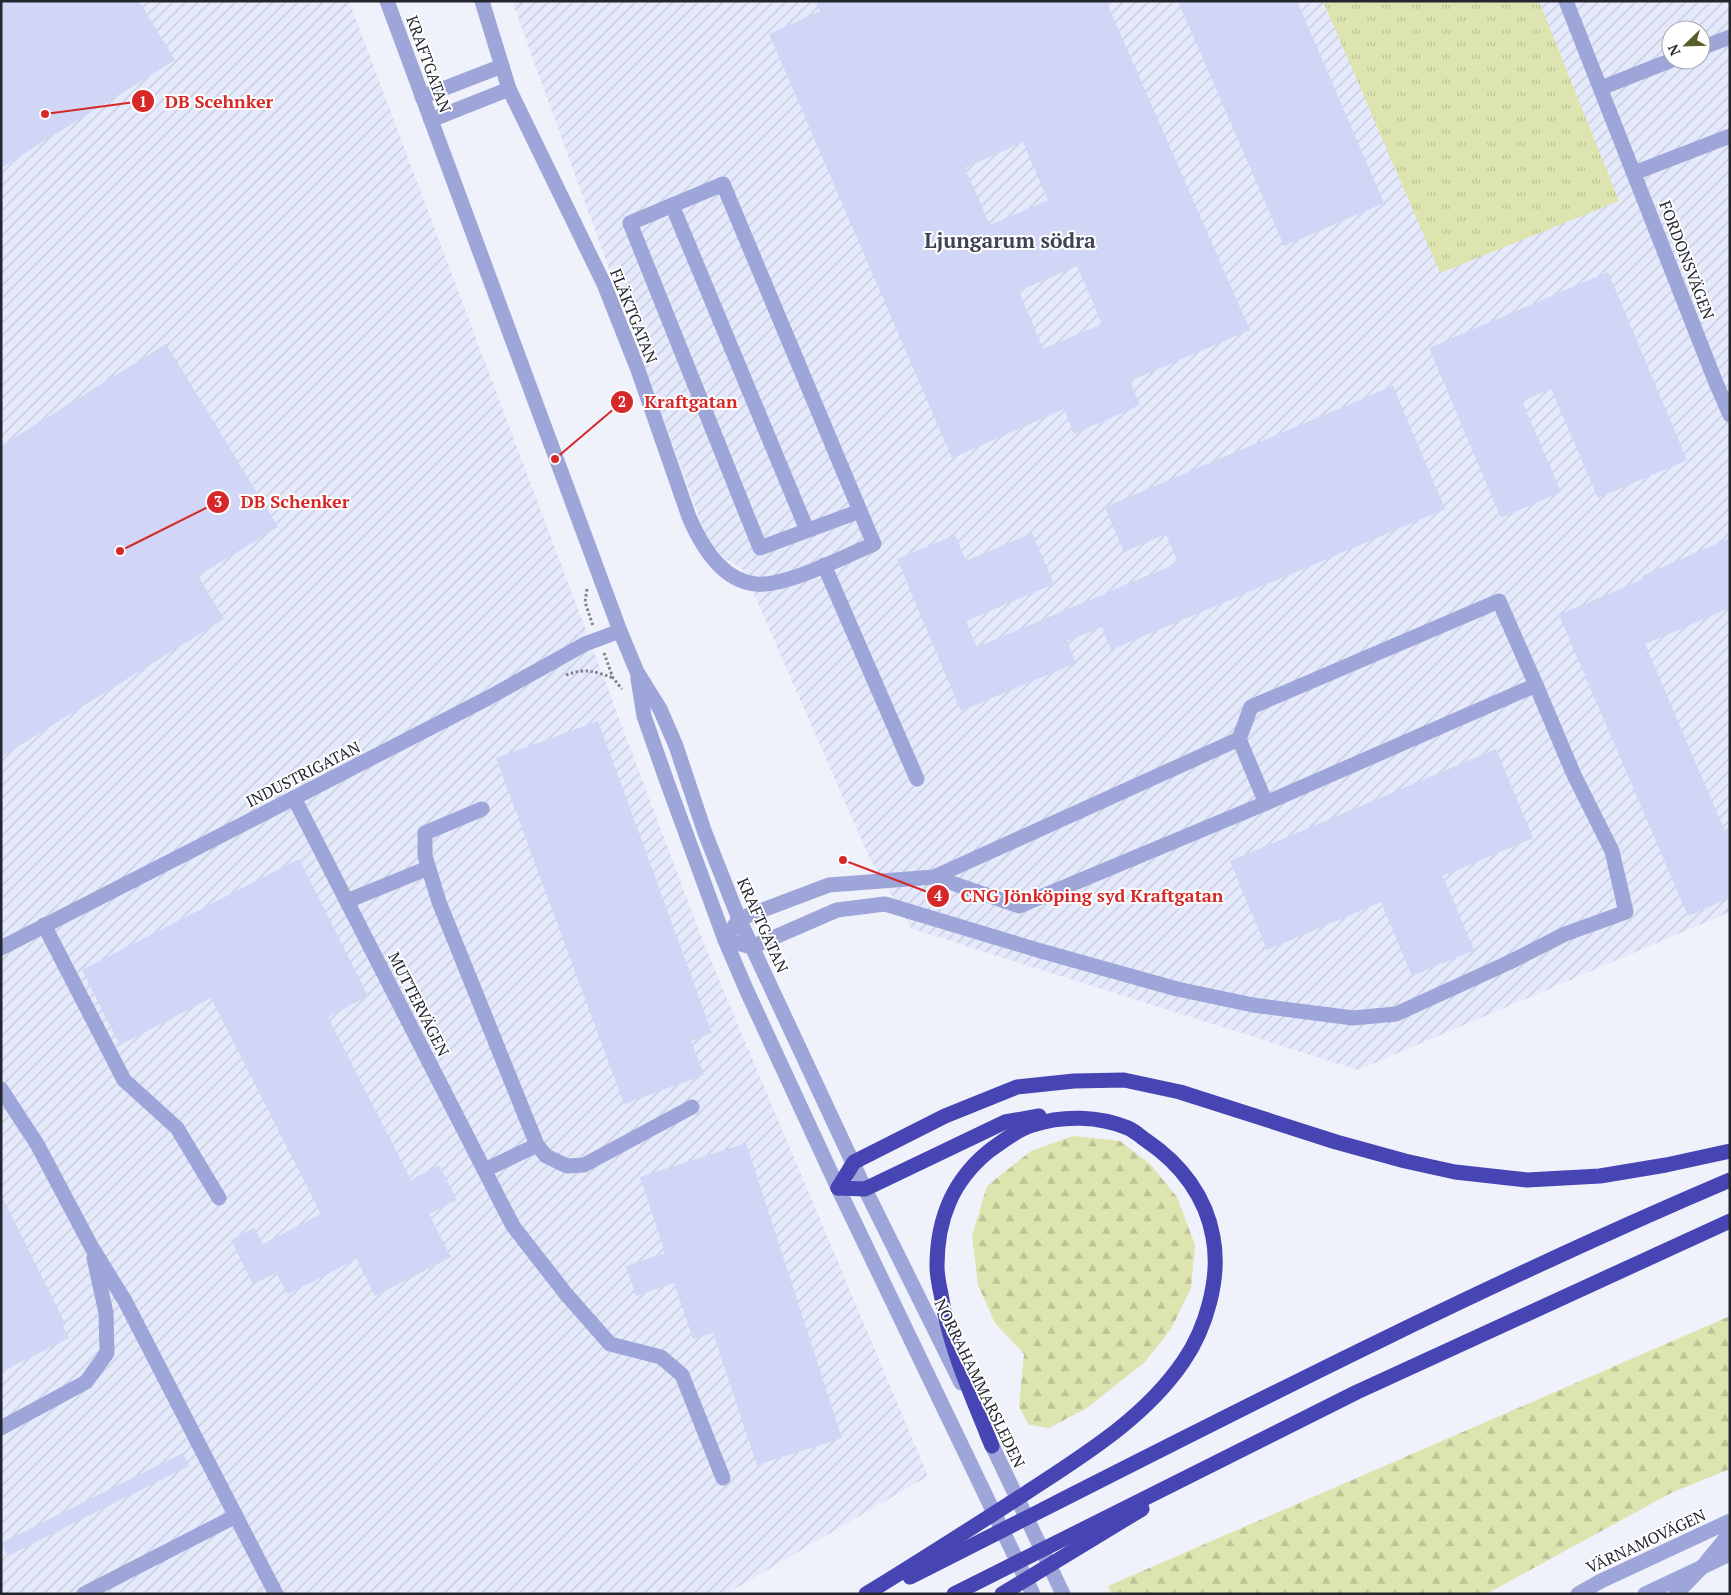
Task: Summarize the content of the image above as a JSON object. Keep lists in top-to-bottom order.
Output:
{
  "streets": {
    "street": [
      "KRAFTGATAN",
      "FORDONSVÄGEN",
      "FLÄKTGATAN",
      "INDUSTRIGATAN",
      "MUTTERVÄGEN",
      "NORRAHAMMARSLEDEN",
      "VÄRNAMOVÄGEN"
    ]
  },
  "crossings": [
    ["KRAFTGATAN", "INDUSTRIGATAN"],
    ["KRAFTGATAN", "NORRAHAMMARSLEDEN"],
    ["INDUSTRIGATAN", "MUTTERVÄGEN"]
  ],
  "districts": ["Ljungarum södra"],
  "places": [
    "DB Scehnker",
    "Kraftgatan",
    "DB Schenker",
    "CNG Jönköping syd Kraftgatan"
  ],
  "north": "bottom left"
}
